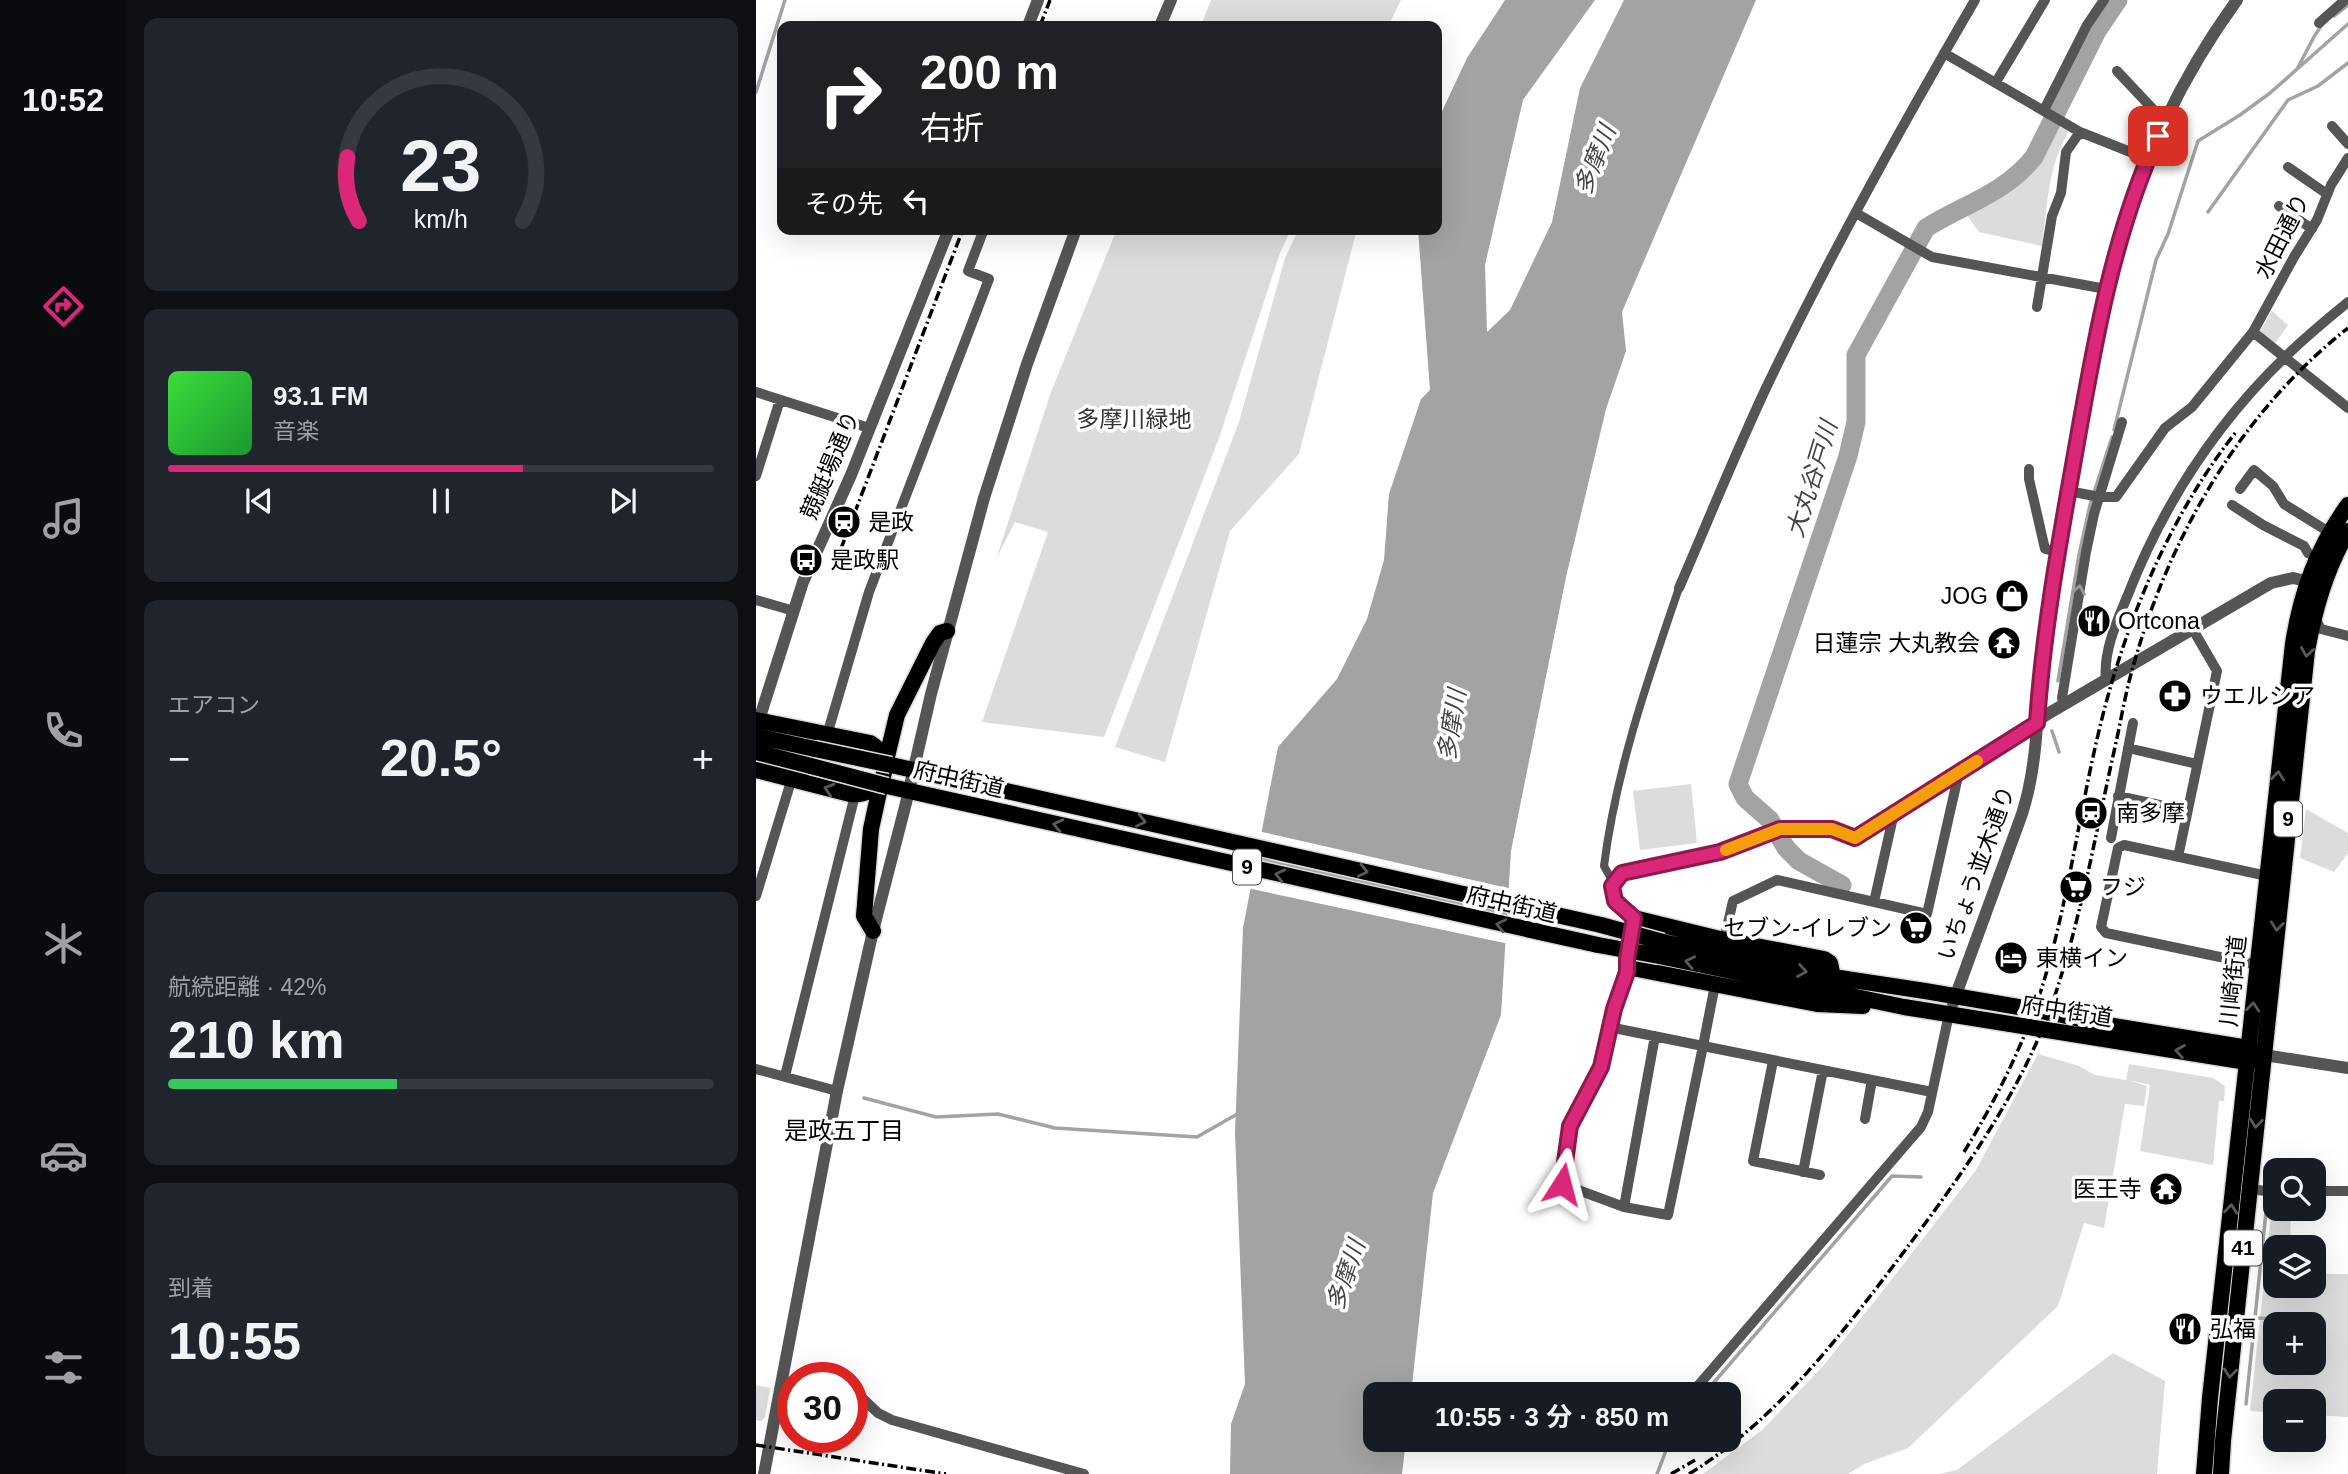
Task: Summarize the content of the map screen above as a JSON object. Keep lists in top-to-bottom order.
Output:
{
  "streets": {
    "main road": [
      "府中街道",
      "9",
      "川崎街道",
      "41"
    ],
    "street": ["水田通り", "競艇場通り", "いちょう並木通り"]
  },
  "crossings": [
    ["競艇場通り", "府中街道"],
    ["府中街道", "いちょう並木通り"],
    ["府中街道", "川崎街道"]
  ],
  "districts": ["是政五丁目"],
  "water": ["多摩川", "大丸谷戸川"],
  "parks": ["多摩川緑地"],
  "places": {
    "station": ["是政", "南多摩"],
    "bus stop": ["是政駅"],
    "shop": ["JOG"],
    "restaurant": ["Ortcona", "弘福"],
    "temple": ["日蓮宗 大丸教会", "医王寺"],
    "pharmacy": ["ウエルシア"],
    "supermarket": ["フジ", "セブン-イレブン"],
    "hotel": ["東横イン"]
  },
  "page": {
    "tabs": "10:52",
    "turn": ["200 m", "右折"],
    "then": "その先",
    "song": ["93.1 FM", "音楽"],
    "tile": [
      "エアコン",
      ["航続距離 · 42%", "210 km"],
      ["到着", "10:55"]
    ],
    "heat": ["−", "20.5°", "+"],
    "map_buttons": ["+", "−"],
    "limit": "30",
    "trip": "10:55 · 3 分 · 850 m",
    "gauge": ["23", "km/h"]
  }
}
